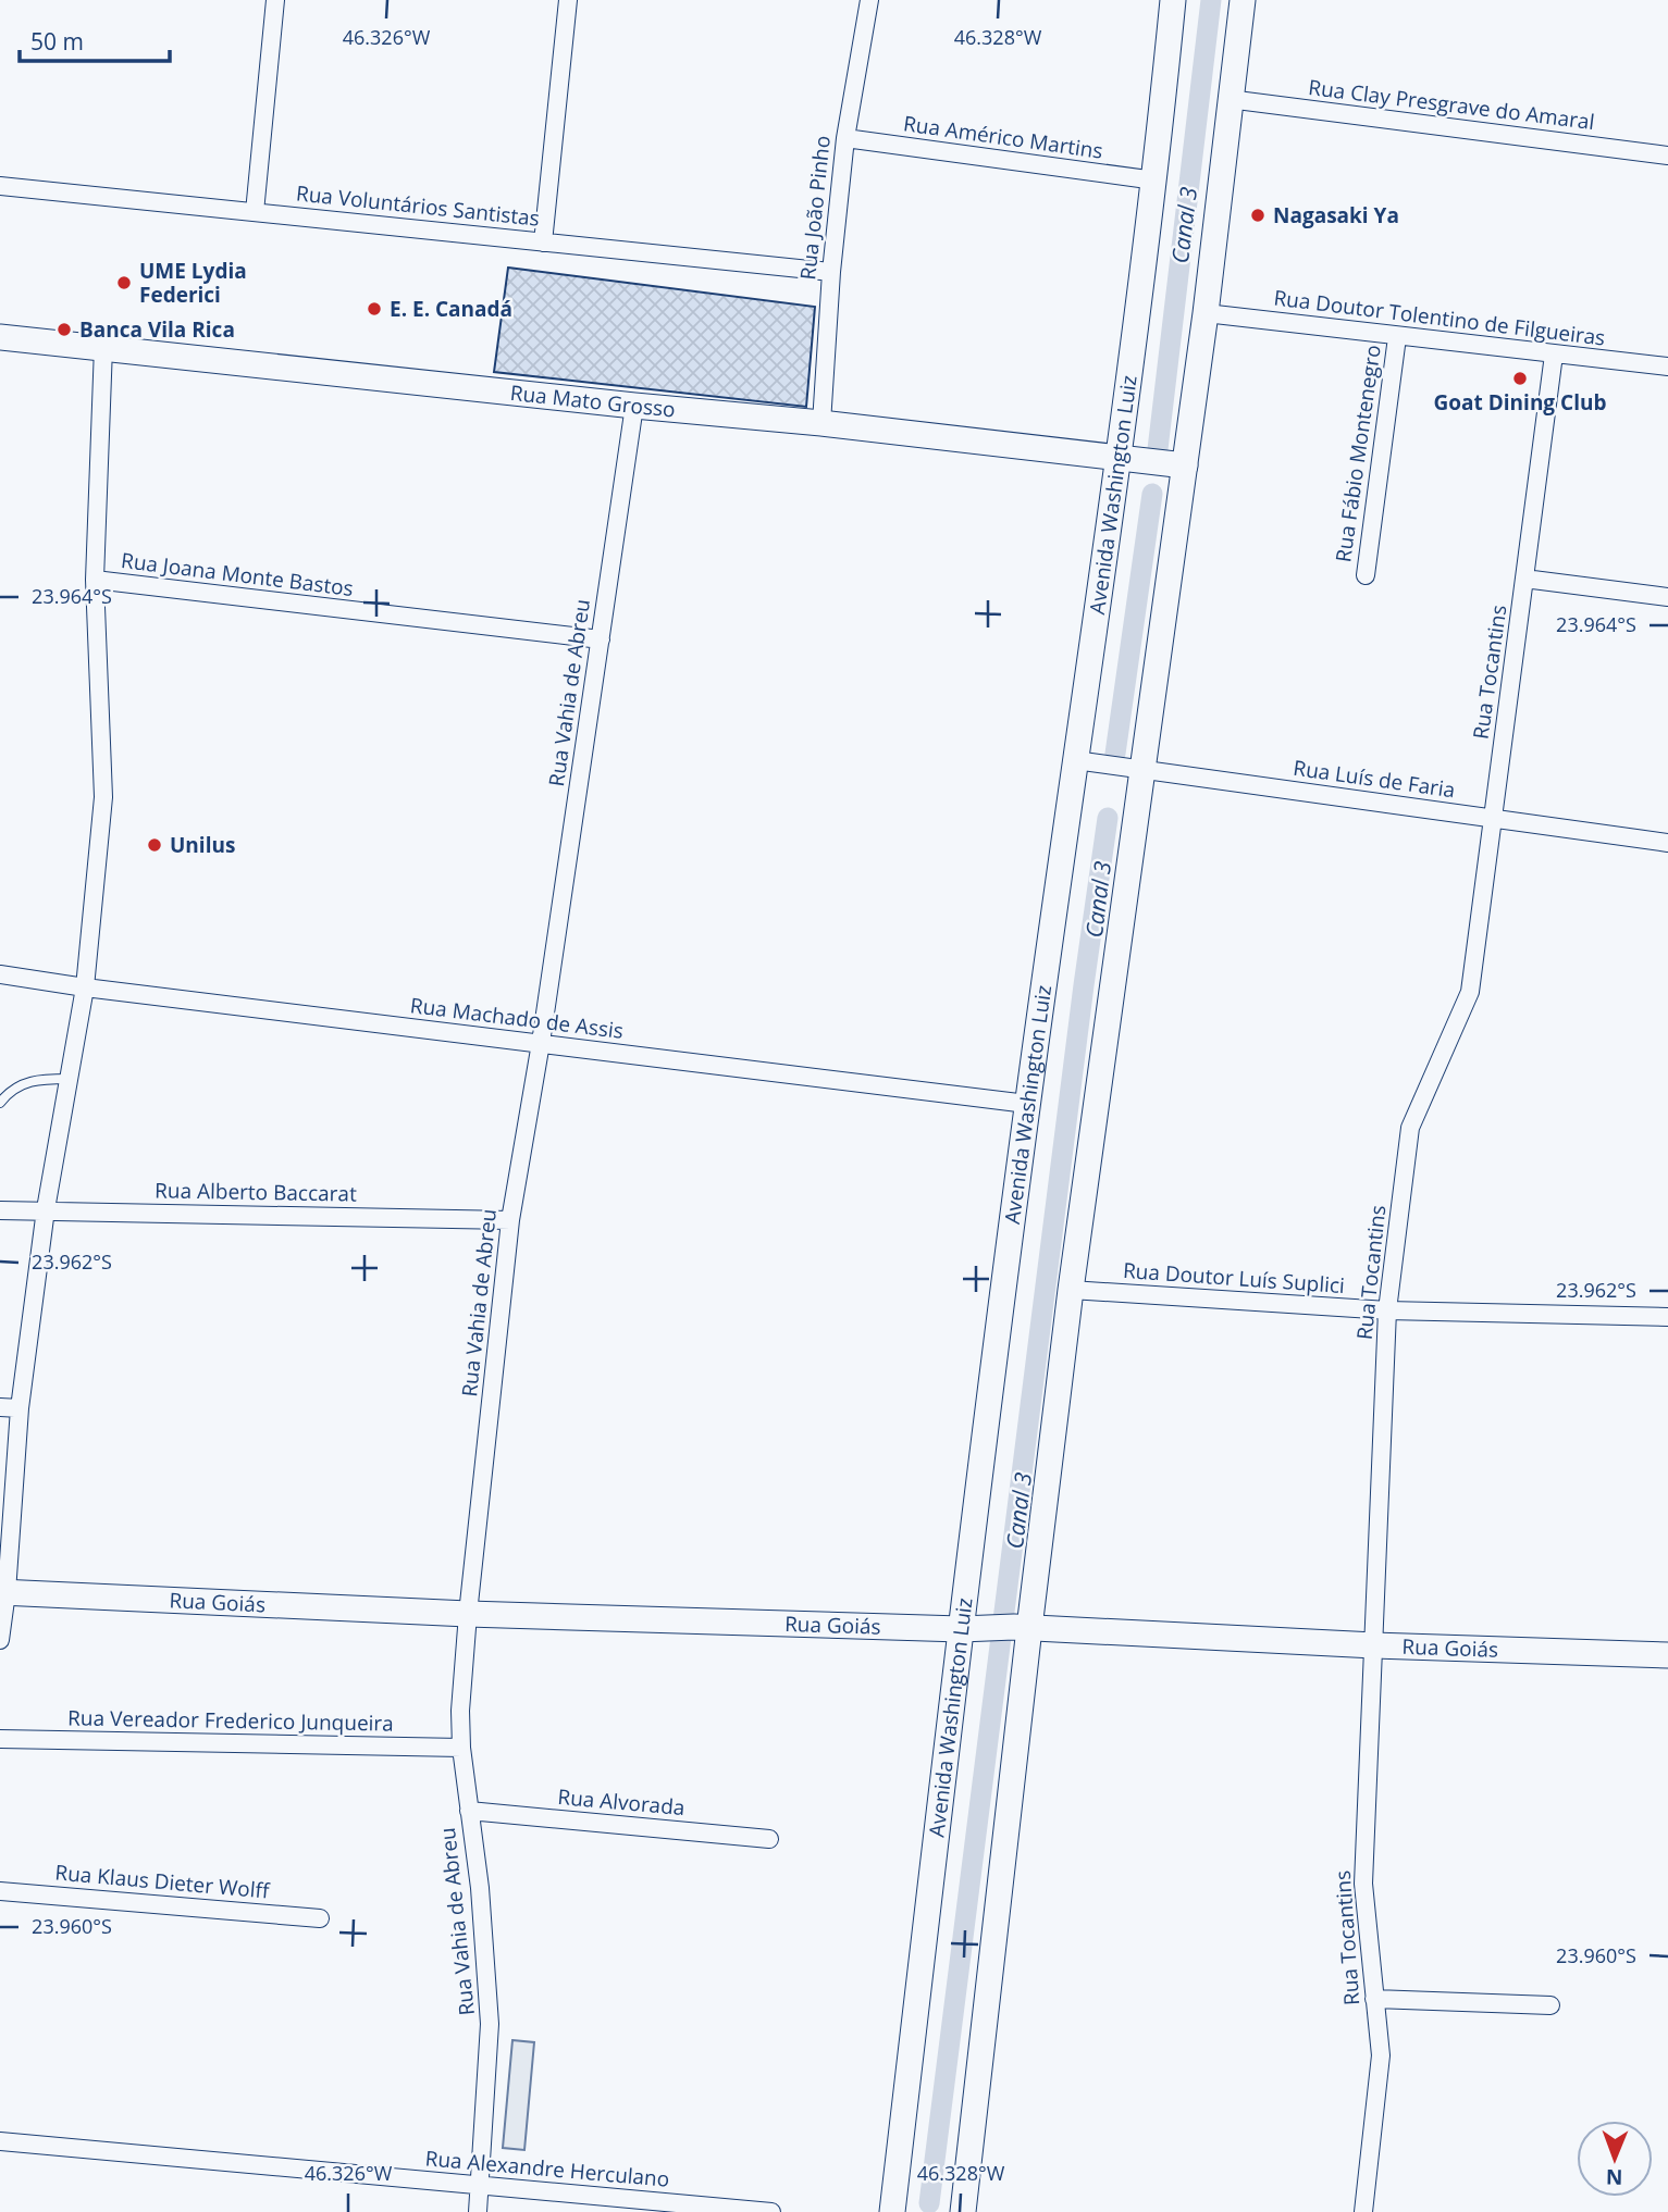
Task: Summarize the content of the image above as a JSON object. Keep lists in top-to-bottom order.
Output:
{
  "streets": {
    "main road": ["Rua Mato Grosso", "Avenida Washington Luiz", "Rua Goiás"],
    "street": [
      "Rua Clay Presgrave do Amaral",
      "Rua Américo Martins",
      "Rua Voluntários Santistas",
      "Rua João Pinho",
      "Rua Doutor Tolentino de Filgueiras",
      "Rua Fábio Montenegro",
      "Rua Joana Monte Bastos",
      "Rua Tocantins",
      "Rua Vahia de Abreu",
      "Rua Luís de Faria",
      "Rua Machado de Assis",
      "Rua Alberto Baccarat",
      "Rua Doutor Luís Suplici",
      "Rua Vereador Frederico Junqueira",
      "Rua Alvorada",
      "Rua Klaus Dieter Wolff",
      "Rua Alexandre Herculano"
    ]
  },
  "crossings": [
    ["Rua Américo Martins", "Rua João Pinho"],
    ["Rua Américo Martins", "Avenida Washington Luiz"],
    ["Rua Voluntários Santistas", "Rua João Pinho"],
    ["Rua João Pinho", "Rua Mato Grosso"],
    ["Rua Doutor Tolentino de Filgueiras", "Rua Fábio Montenegro"],
    ["Rua Doutor Tolentino de Filgueiras", "Rua Tocantins"],
    ["Rua Mato Grosso", "Avenida Washington Luiz"],
    ["Rua Mato Grosso", "Rua Vahia de Abreu"],
    ["Avenida Washington Luiz", "Rua Luís de Faria"],
    ["Avenida Washington Luiz", "Rua Machado de Assis"],
    ["Avenida Washington Luiz", "Rua Goiás"],
    ["Rua Joana Monte Bastos", "Rua Vahia de Abreu"],
    ["Rua Tocantins", "Rua Luís de Faria"],
    ["Rua Tocantins", "Rua Doutor Luís Suplici"],
    ["Rua Tocantins", "Rua Goiás"],
    ["Rua Vahia de Abreu", "Rua Machado de Assis"],
    ["Rua Vahia de Abreu", "Rua Alberto Baccarat"],
    ["Rua Vahia de Abreu", "Rua Goiás"],
    ["Rua Vahia de Abreu", "Rua Vereador Frederico Junqueira"],
    ["Rua Vahia de Abreu", "Rua Alvorada"],
    ["Rua Vahia de Abreu", "Rua Alexandre Herculano"]
  ],
  "water": ["Canal 3"],
  "places": [
    "Nagasaki Ya",
    "UME Lydia Federici",
    "E. E. Canadá",
    "Banca Vila Rica",
    "Goat Dining Club",
    "Unilus"
  ],
  "scale_bar": "50 m",
  "north": "bottom",
  "coordinates": [
    "46.326°W",
    "46.328°W",
    "23.964°S",
    "23.962°S",
    "23.960°S"
  ]
}
